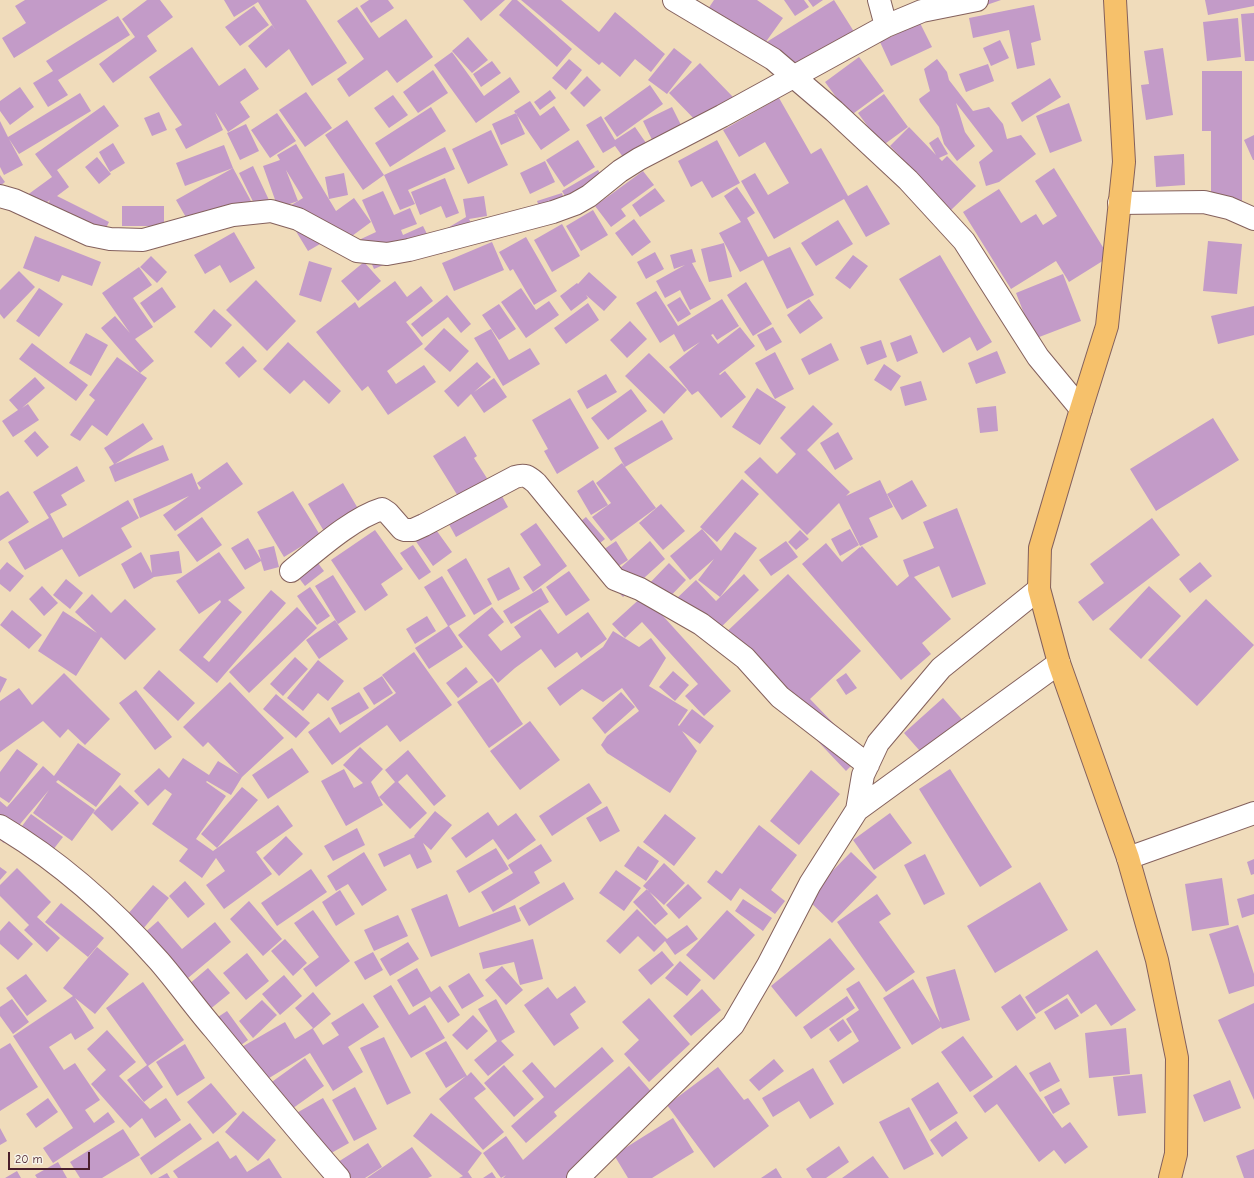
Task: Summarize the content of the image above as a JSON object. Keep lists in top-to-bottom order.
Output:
{
  "scale_bar": "20 m"
}
